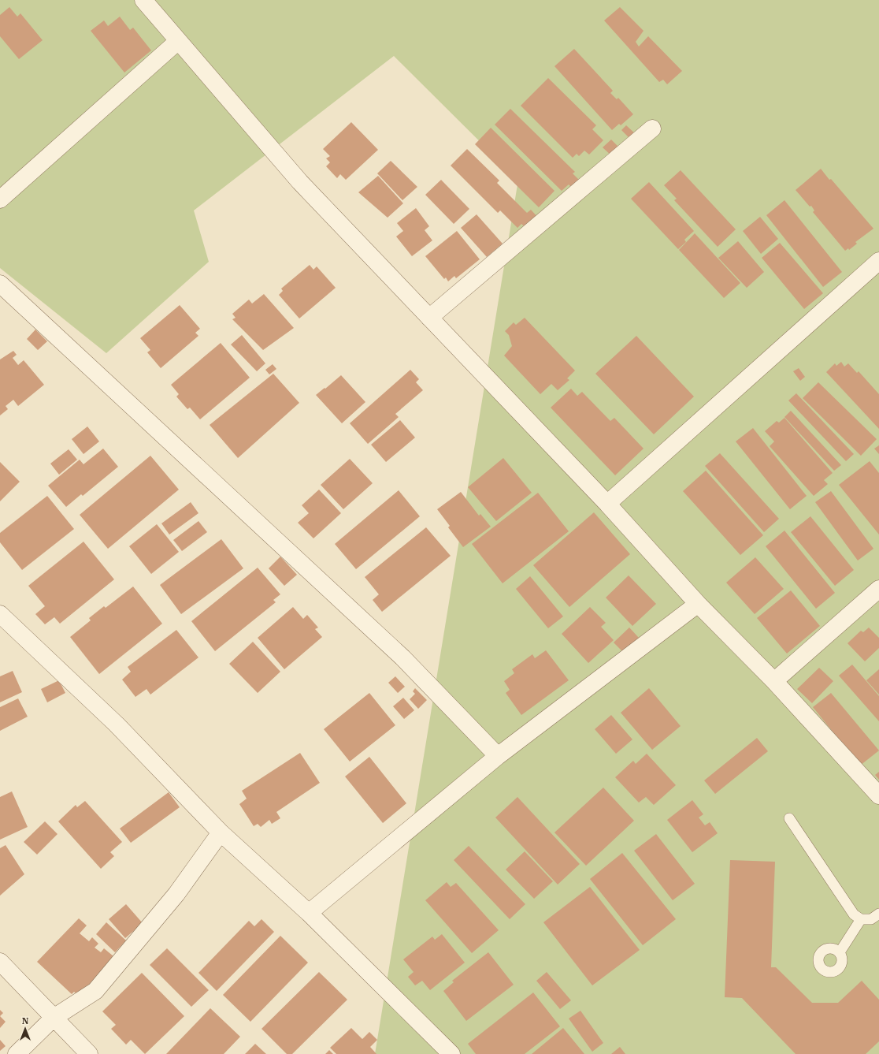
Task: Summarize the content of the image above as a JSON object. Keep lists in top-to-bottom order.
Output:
{
  "north": "top"
}
